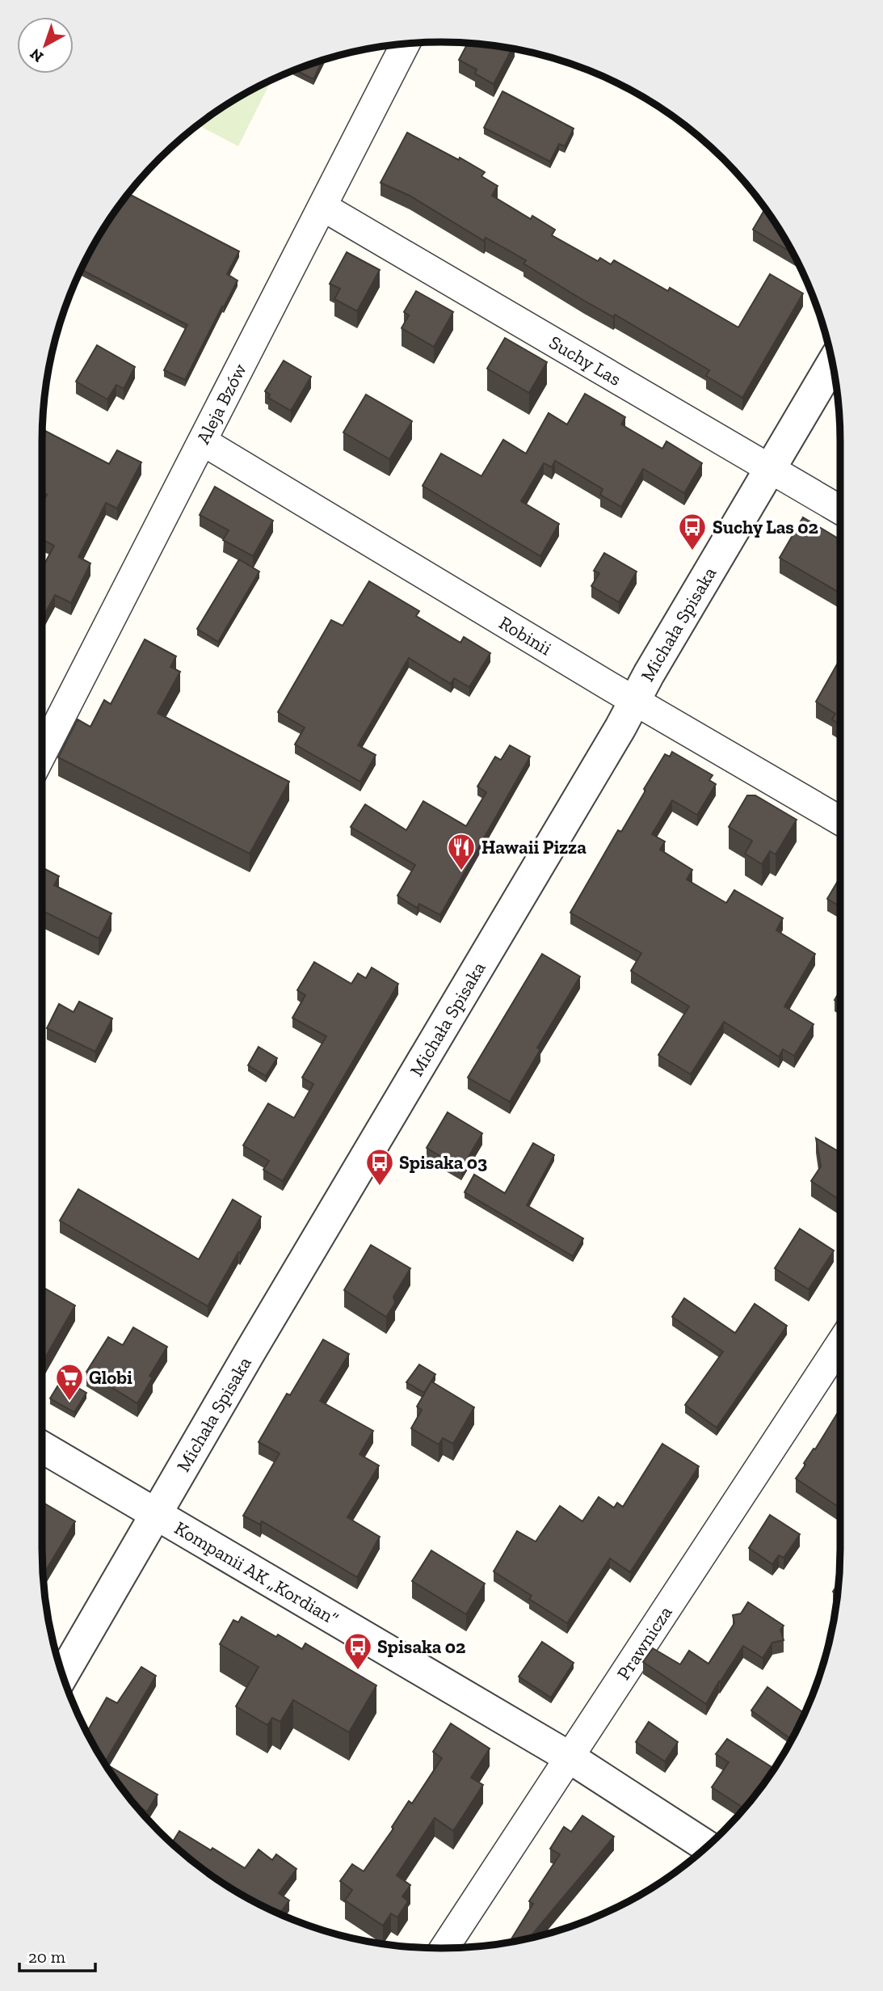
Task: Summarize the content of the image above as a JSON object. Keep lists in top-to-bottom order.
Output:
{
  "streets": {
    "street": [
      "Suchy Las",
      "Aleja Bzów",
      "Michała Spisaka",
      "Robinii",
      "Kompanii AK „Kordian”",
      "Prawnicza"
    ]
  },
  "crossings": [
    ["Suchy Las", "Aleja Bzów"],
    ["Suchy Las", "Michała Spisaka"],
    ["Aleja Bzów", "Robinii"],
    ["Michała Spisaka", "Robinii"],
    ["Michała Spisaka", "Kompanii AK „Kordian”"],
    ["Kompanii AK „Kordian”", "Prawnicza"]
  ],
  "places": {
    "bus stop": ["Suchy Las 02", "Spisaka 03", "Spisaka 02"],
    "restaurant": ["Hawaii Pizza"],
    "supermarket": ["Globi"]
  },
  "scale_bar": "20 m",
  "north": "bottom left"
}
